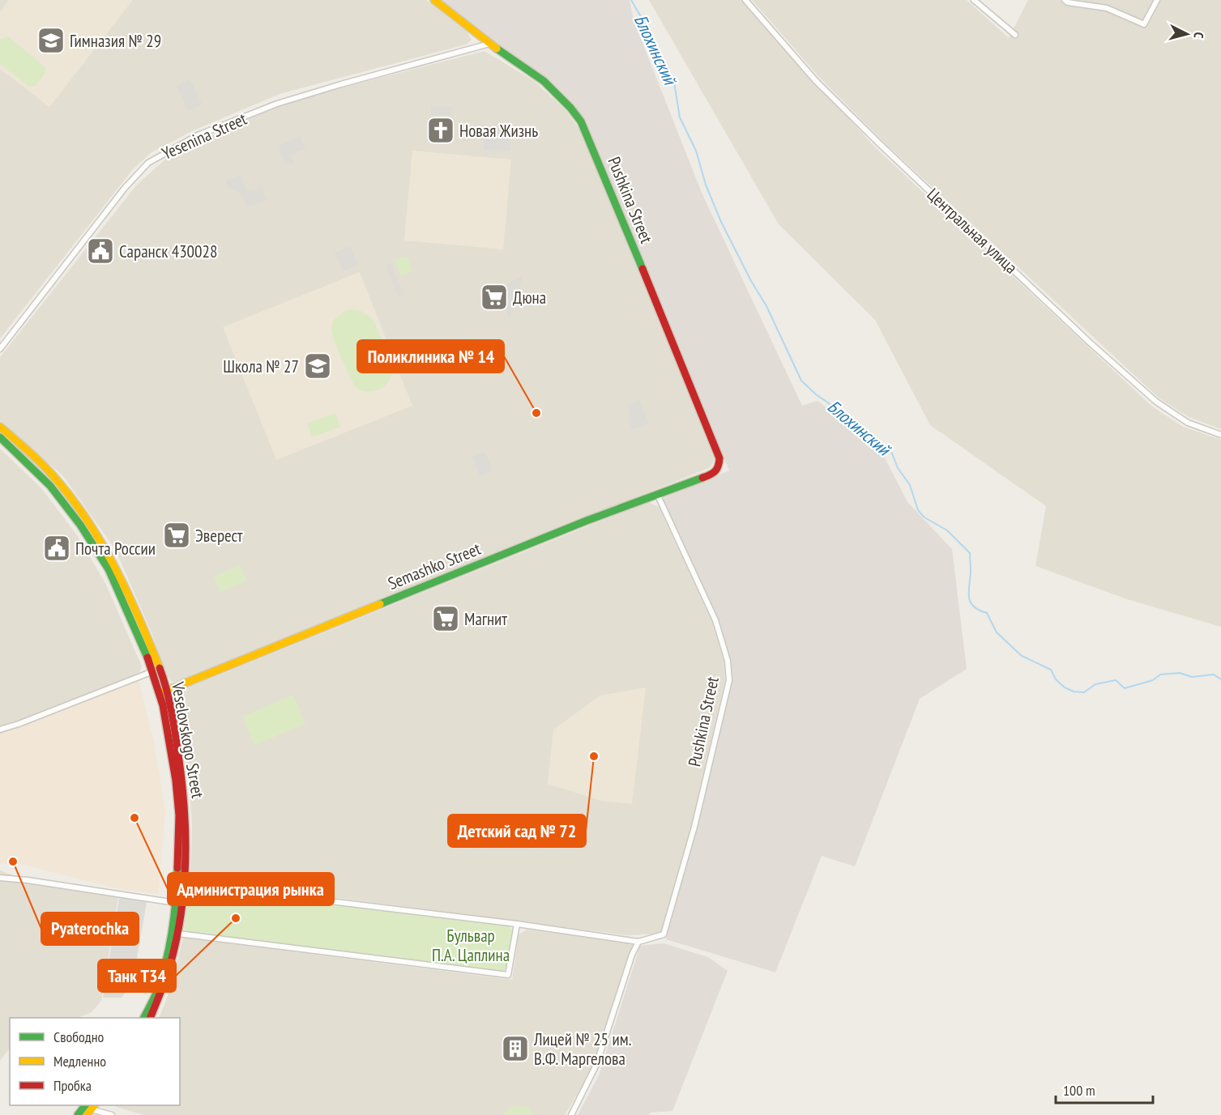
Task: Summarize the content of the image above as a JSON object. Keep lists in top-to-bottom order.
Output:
{
  "streets": {
    "street": [
      "Yesenina Street",
      "Pushkina Street",
      "Центральная улица",
      "Semashko Street",
      "Veselovskogo Street"
    ]
  },
  "crossings": [
    ["Yesenina Street", "Pushkina Street"],
    ["Pushkina Street", "Semashko Street"],
    ["Semashko Street", "Veselovskogo Street"]
  ],
  "water": ["Блохинский"],
  "parks": ["Бульвар П.А. Цаплина"],
  "places": {
    "school or university": ["Гимназия № 29", "Школа № 27"],
    "church": ["Новая Жизнь"],
    "public building": ["Саранск 430028", "Почта России"],
    "supermarket": ["Дюна", "Эверест", "Магнит"],
    "other": [
      "Поликлиника № 14",
      "Детский сад № 72",
      "Администрация рынка",
      "Pyaterochka",
      "Танк T34"
    ],
    "building": ["Лицей № 25 им. В.Ф. Маргелова"]
  },
  "legend": ["Свободно", "Медленно", "Пробка"],
  "scale_bar": "100 m",
  "north": "right"
}
